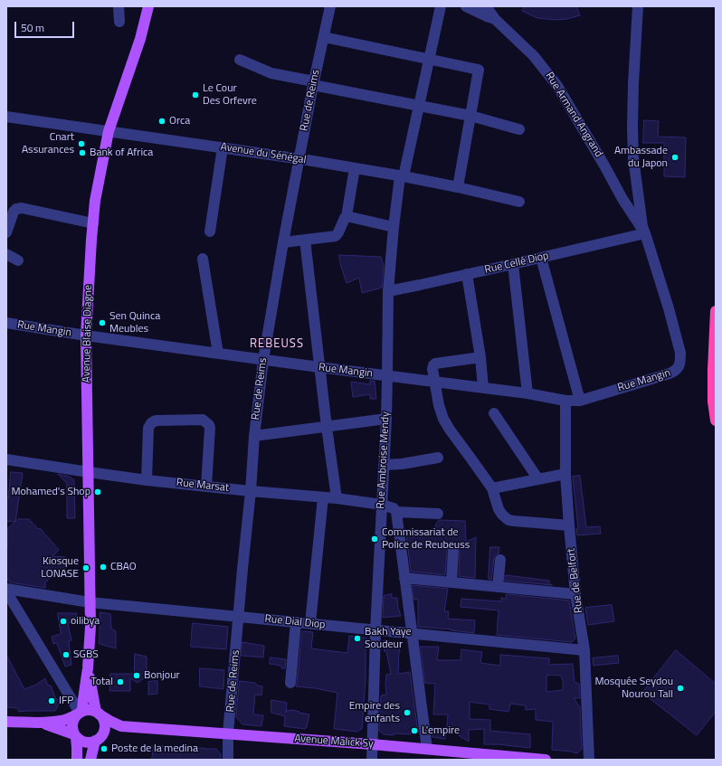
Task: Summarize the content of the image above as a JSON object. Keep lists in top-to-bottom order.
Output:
{
  "streets": {
    "main road": ["Avenue Blaise Diagne", "Avenue Malick Sy"],
    "street": [
      "Rue de Reims",
      "Rue Armand Angrand",
      "Avenue du Sénégal",
      "Rue Cellé Diop",
      "Rue Mangin",
      "Rue Ambroise Mendy",
      "Rue Marsat",
      "Rue de Belfort",
      "Rue Dial Diop"
    ]
  },
  "crossings": [
    ["Rue de Reims", "Avenue du Sénégal"],
    ["Rue de Reims", "Rue Mangin"],
    ["Rue de Reims", "Rue Marsat"],
    ["Rue de Reims", "Rue Dial Diop"],
    ["Rue de Reims", "Avenue Malick Sy"],
    ["Rue Armand Angrand", "Rue Cellé Diop"],
    ["Rue Armand Angrand", "Rue Mangin"],
    ["Avenue du Sénégal", "Avenue Blaise Diagne"],
    ["Avenue du Sénégal", "Rue Ambroise Mendy"],
    ["Rue Cellé Diop", "Rue Ambroise Mendy"],
    ["Rue Mangin", "Avenue Blaise Diagne"],
    ["Rue Mangin", "Rue Ambroise Mendy"],
    ["Rue Mangin", "Rue de Belfort"],
    ["Avenue Blaise Diagne", "Rue Marsat"],
    ["Avenue Blaise Diagne", "Rue Dial Diop"],
    ["Avenue Blaise Diagne", "Avenue Malick Sy"],
    ["Rue Ambroise Mendy", "Rue Marsat"],
    ["Rue Ambroise Mendy", "Rue Dial Diop"],
    ["Rue Ambroise Mendy", "Avenue Malick Sy"],
    ["Rue de Belfort", "Rue Dial Diop"]
  ],
  "districts": ["REBEUSS"],
  "places": [
    "Le Cour Des Orfevre",
    "Orca",
    "Cnart Assurances",
    "Bank of Africa",
    "Ambassade du Japon",
    "Sen Quinca Meubles",
    "Mohamed's Shop",
    "Commissariat de Police de Reubeuss",
    "CBAO",
    "Kiosque LONASE",
    "oilibya",
    "Bakh Yaye Soudeur",
    "SGBS",
    "Bonjour",
    "Total",
    "Mosquée Seydou Nourou Tall",
    "IFP",
    "Empire des enfants",
    "L'empire",
    "Poste de la medina"
  ],
  "scale_bar": "50 m"
}
